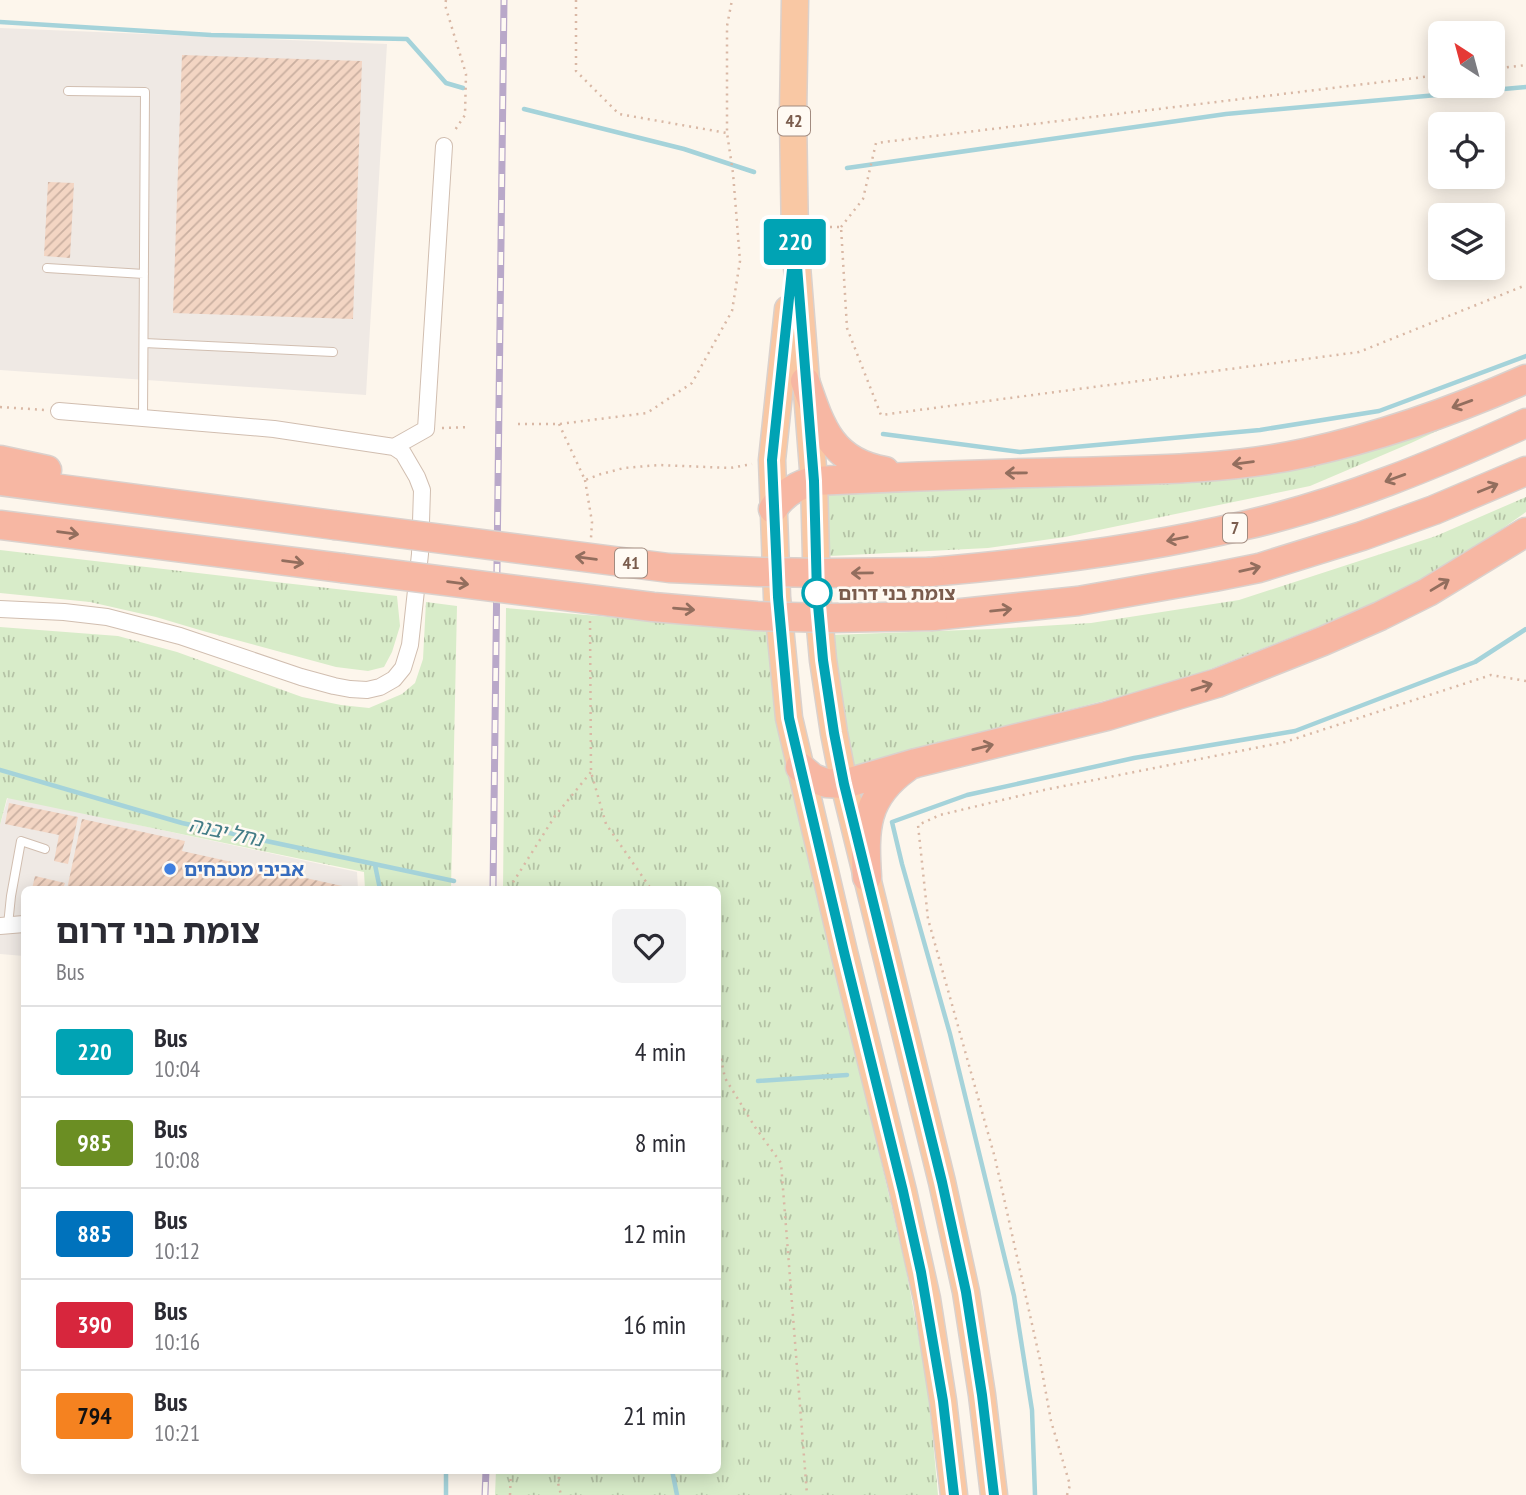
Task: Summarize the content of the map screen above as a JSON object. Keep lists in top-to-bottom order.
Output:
{
  "streets": {
    "highway": ["42", "7", "41"]
  },
  "crossings": [
    ["7", "41"]
  ],
  "water": ["נחל יבנה"],
  "places": ["צומת בני דרום", "אביבי מטבחים"],
  "lines": ["bus line 220"],
  "north": "top left",
  "page": {
    "on_map": "220",
    "heading": ["צומת בני דרום", "Bus"],
    "list": [
      {
        "mark": "220",
        "name": "Bus",
        "note": "10:04",
        "value": "4 min"
      },
      {
        "mark": "985",
        "name": "Bus",
        "note": "10:08",
        "value": "8 min"
      },
      {
        "mark": "885",
        "name": "Bus",
        "note": "10:12",
        "value": "12 min"
      },
      {
        "mark": "390",
        "name": "Bus",
        "note": "10:16",
        "value": "16 min"
      },
      {
        "mark": "794",
        "name": "Bus",
        "note": "10:21",
        "value": "21 min"
      }
    ]
  }
}
